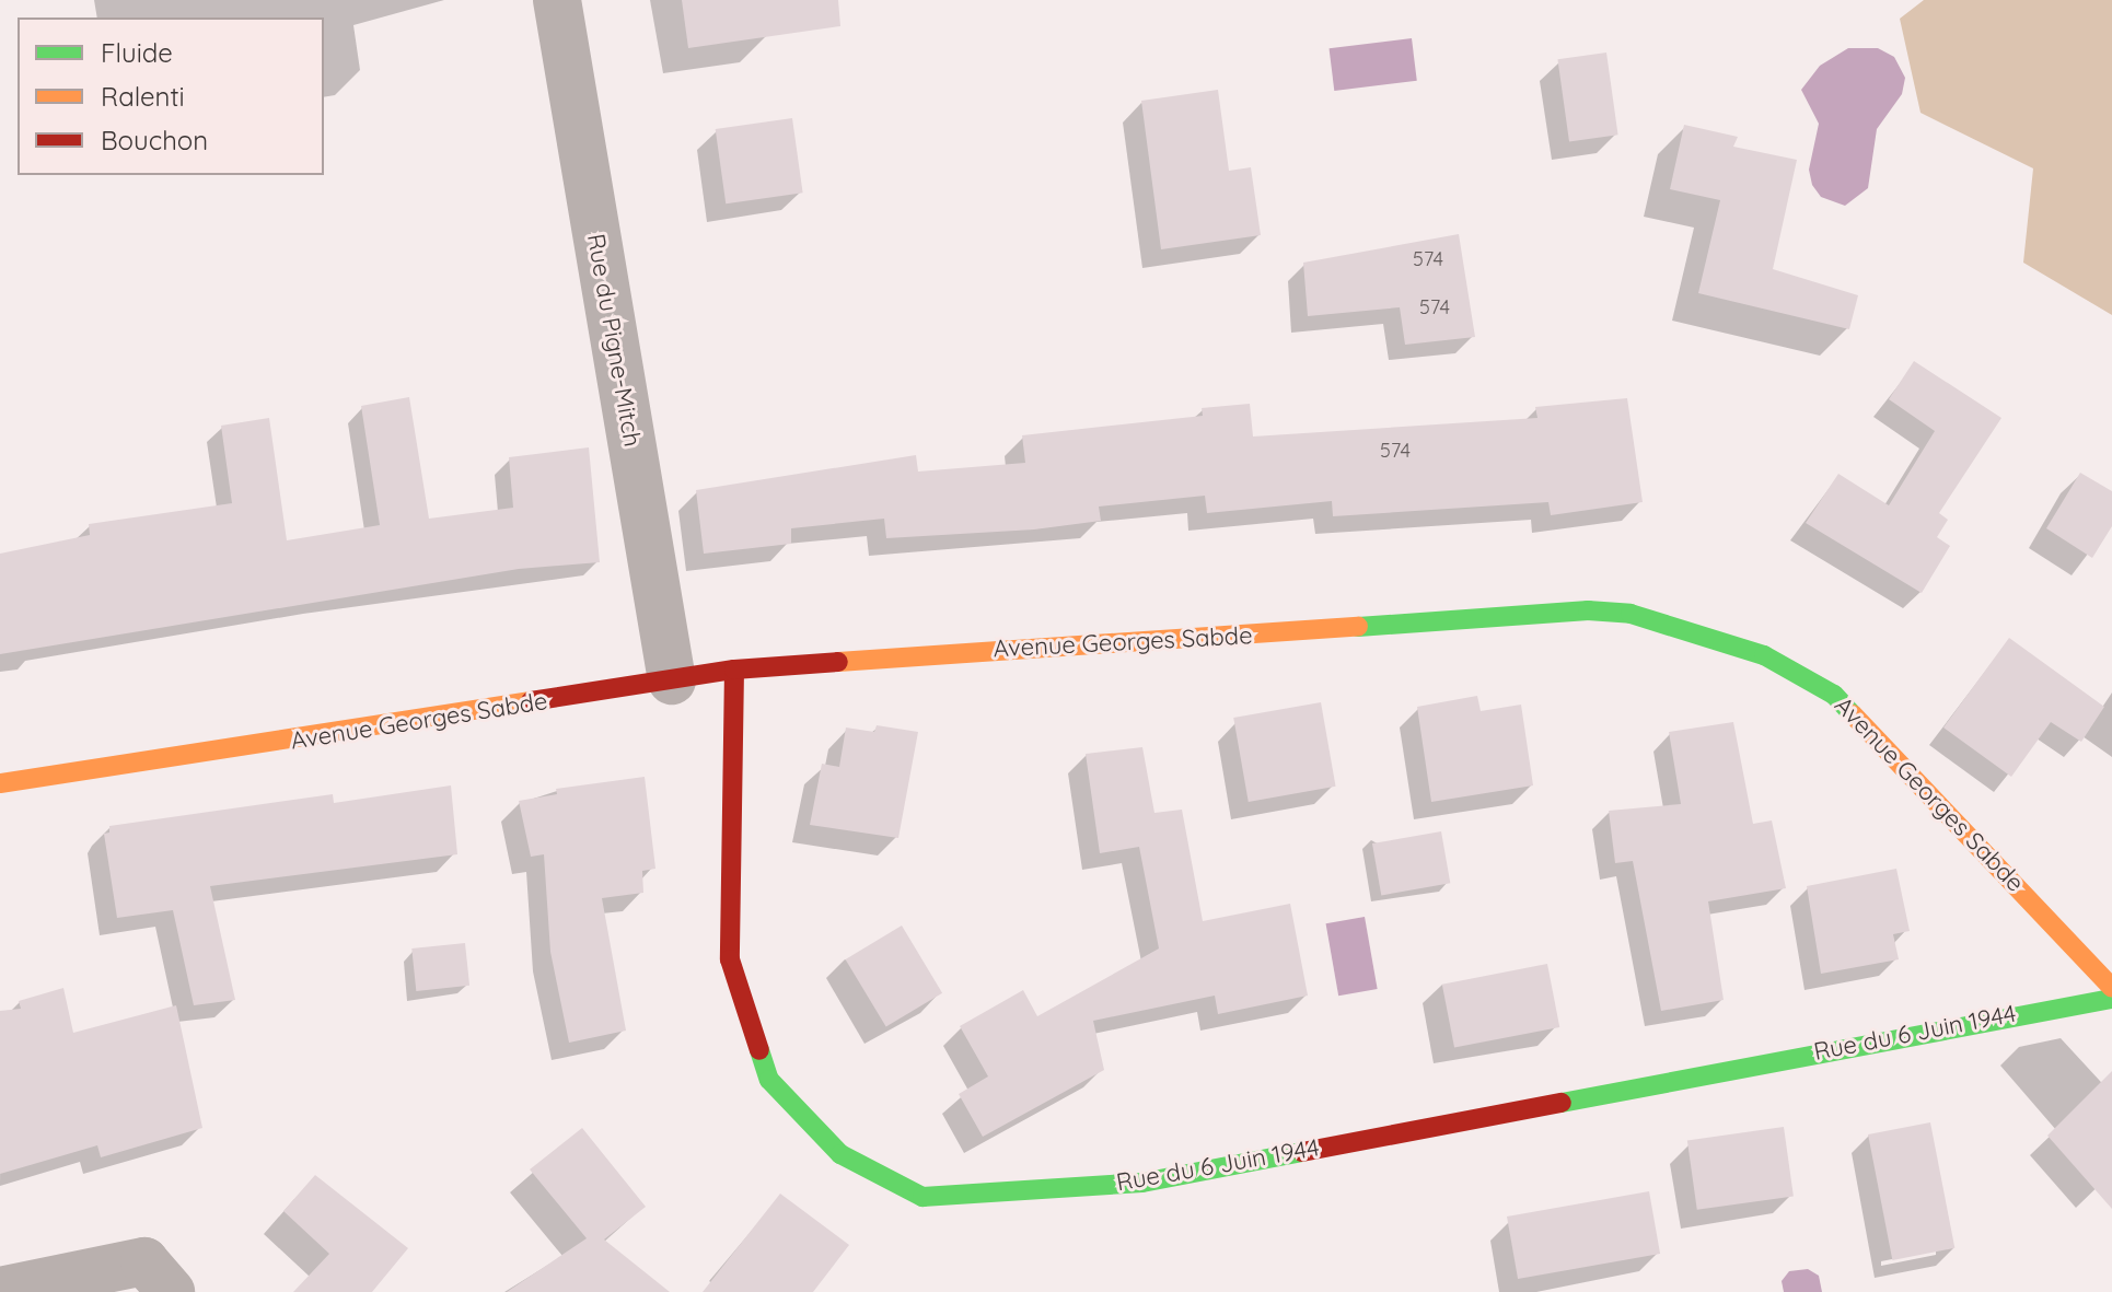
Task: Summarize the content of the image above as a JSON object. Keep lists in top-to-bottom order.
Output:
{
  "streets": {
    "street": ["Rue du Pigne-Mitch", "Avenue Georges Sabde", "Rue du 6 Juin 1944"]
  },
  "crossings": [
    ["Rue du Pigne-Mitch", "Avenue Georges Sabde"],
    ["Avenue Georges Sabde", "Rue du 6 Juin 1944"]
  ],
  "house_numbers": ["574", "574", "574"],
  "legend": ["Fluide", "Ralenti", "Bouchon"]
}
